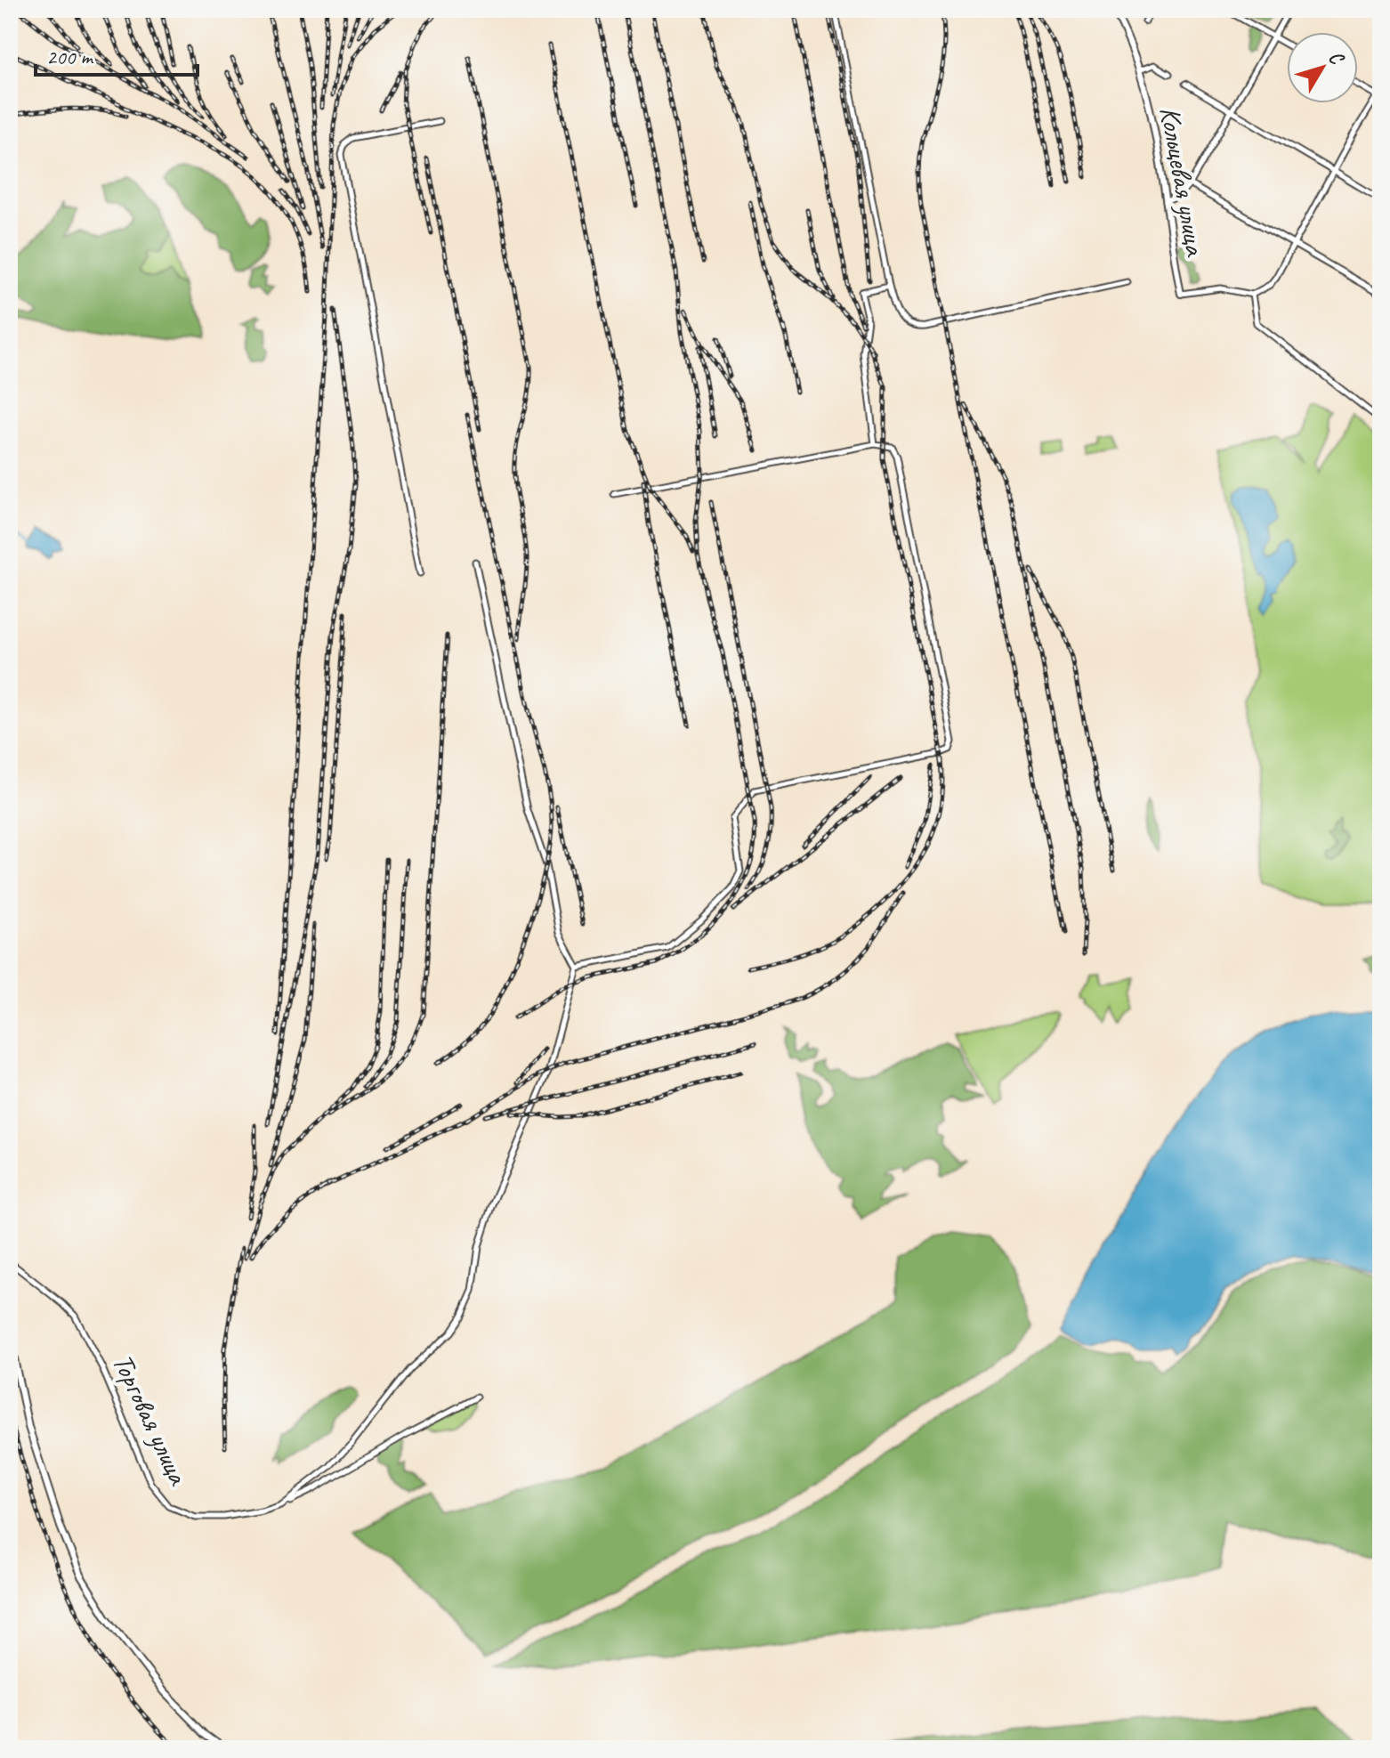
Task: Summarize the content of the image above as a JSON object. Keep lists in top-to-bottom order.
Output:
{
  "streets": {
    "street": ["Кольцевая улица", "Торговая улица"]
  },
  "scale_bar": "200 m",
  "north": "top right"
}
